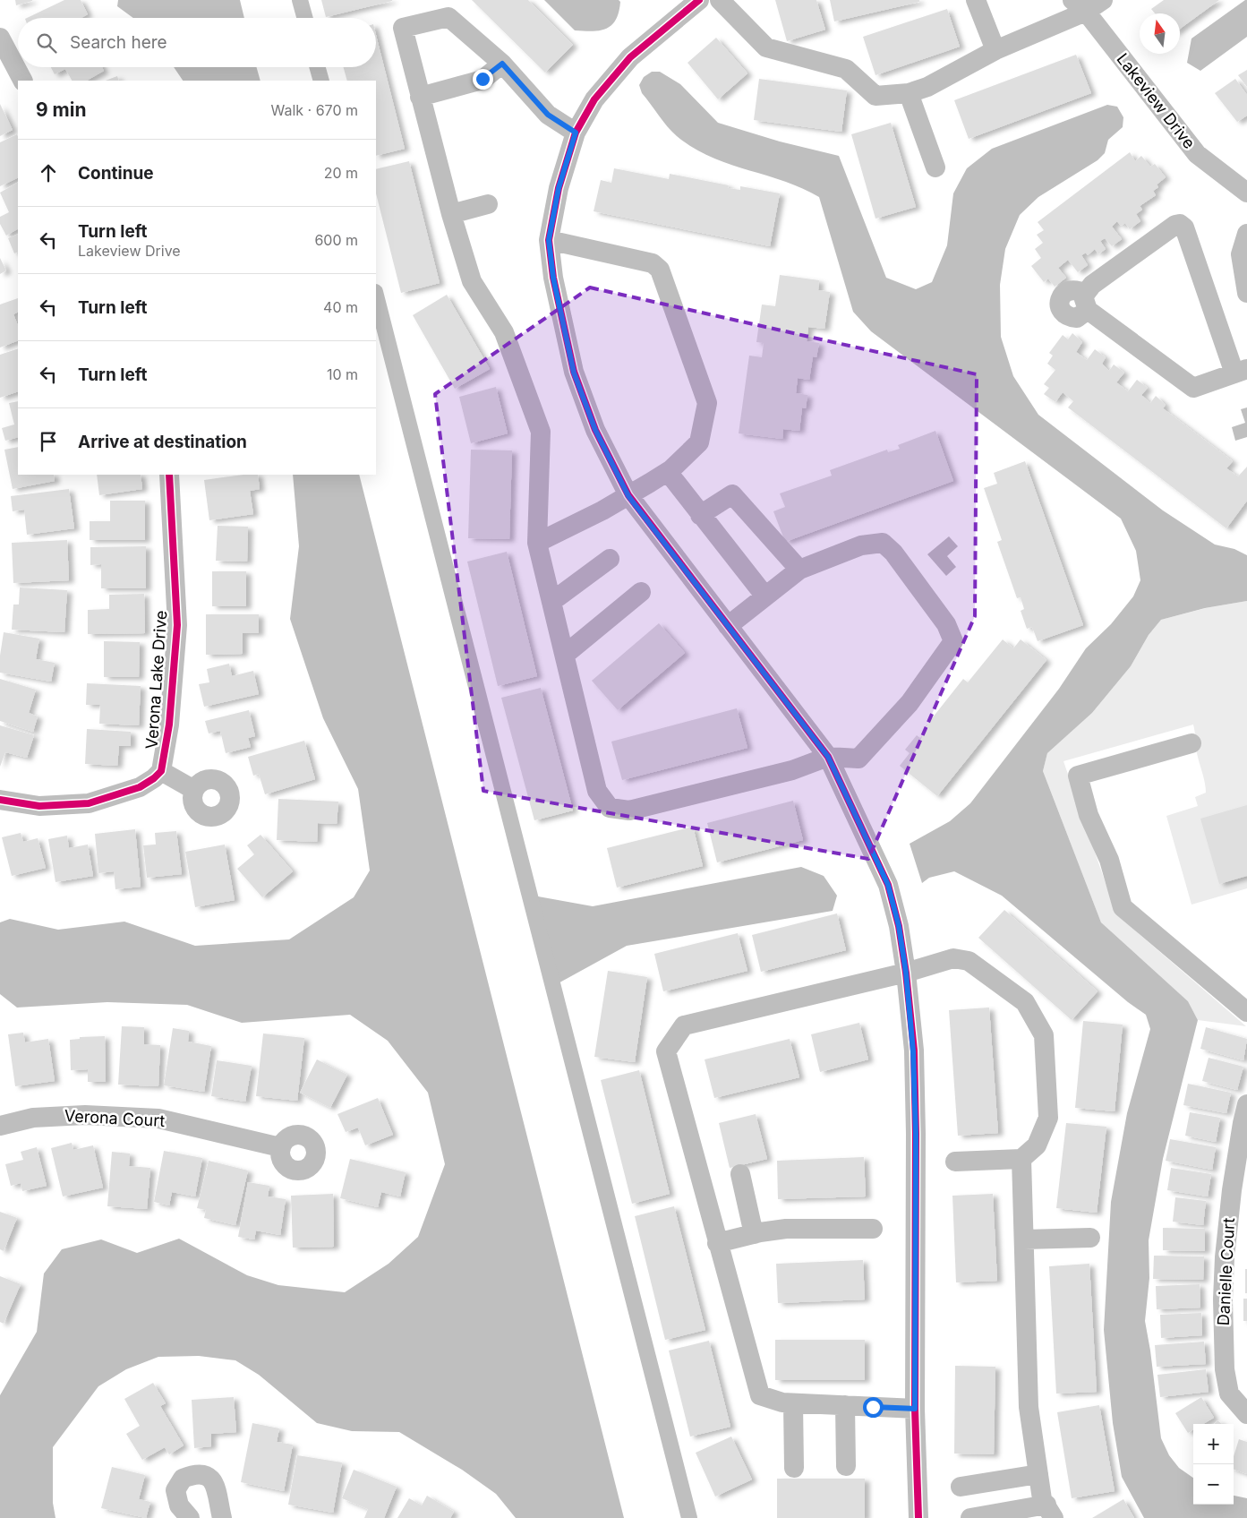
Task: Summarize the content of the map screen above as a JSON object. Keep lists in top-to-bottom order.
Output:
{
  "streets": {
    "street": [
      "Lakeview Drive",
      "Verona Lake Drive",
      "Verona Court",
      "Danielle Court"
    ]
  },
  "north": "top",
  "page": {
    "search": "Search here",
    "heading": ["9 min", "Walk · 670 m"],
    "list": [
      ["Continue", "20 m"],
      ["Turn left", "Lakeview Drive", "600 m"],
      ["Turn left", "40 m"],
      ["Turn left", "10 m"],
      "Arrive at destination"
    ],
    "map_buttons": ["+", "−"]
  }
}
